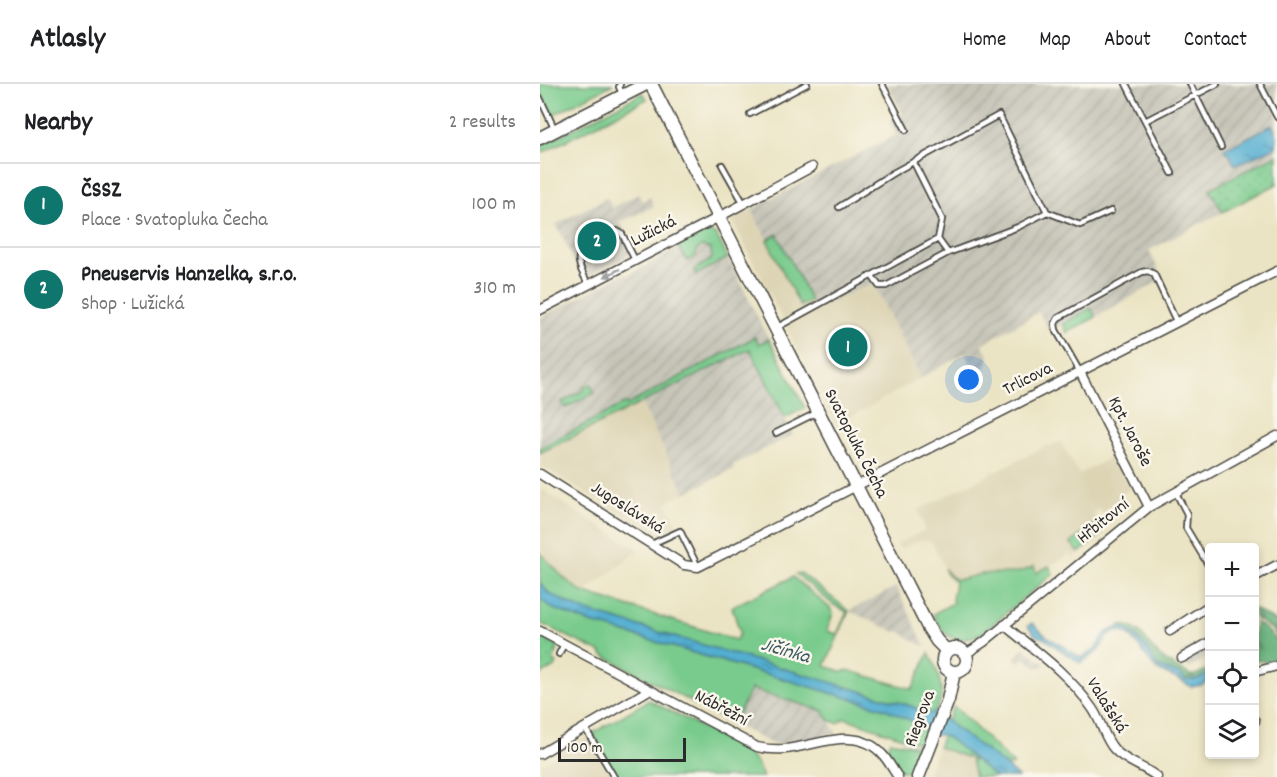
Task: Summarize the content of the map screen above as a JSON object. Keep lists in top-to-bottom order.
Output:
{
  "streets": {
    "street": [
      "Lužická",
      "Trlicova",
      "Kpt. Jaroše",
      "Svatopluka Čecha",
      "Jugoslávská",
      "Hřbitovní",
      "Valašská",
      "Nábřežní",
      "Riegrova"
    ]
  },
  "crossings": [
    ["Lužická", "Svatopluka Čecha"],
    ["Trlicova", "Kpt. Jaroše"],
    ["Trlicova", "Svatopluka Čecha"],
    ["Trlicova", "Jugoslávská"],
    ["Kpt. Jaroše", "Hřbitovní"],
    ["Svatopluka Čecha", "Hřbitovní"],
    ["Svatopluka Čecha", "Riegrova"],
    ["Hřbitovní", "Valašská"],
    ["Hřbitovní", "Riegrova"]
  ],
  "water": ["Jičínka"],
  "scale_bar": "100 m",
  "page": {
    "header": "Atlasly",
    "nav": [
      "Home",
      "Map",
      "About",
      "Contact"
    ],
    "heading": ["Nearby", "2 results"],
    "list": [
      {
        "mark": "1",
        "name": "ČSSZ",
        "note": "Place · Svatopluka Čecha",
        "value": "100 m"
      },
      {
        "mark": "2",
        "name": "Pneuservis Hanzelka, s.r.o.",
        "note": "Shop · Lužická",
        "value": "310 m"
      }
    ],
    "pins": ["2", "1"],
    "map_buttons": ["+", "−"],
    "scale": "100 m"
  }
}
